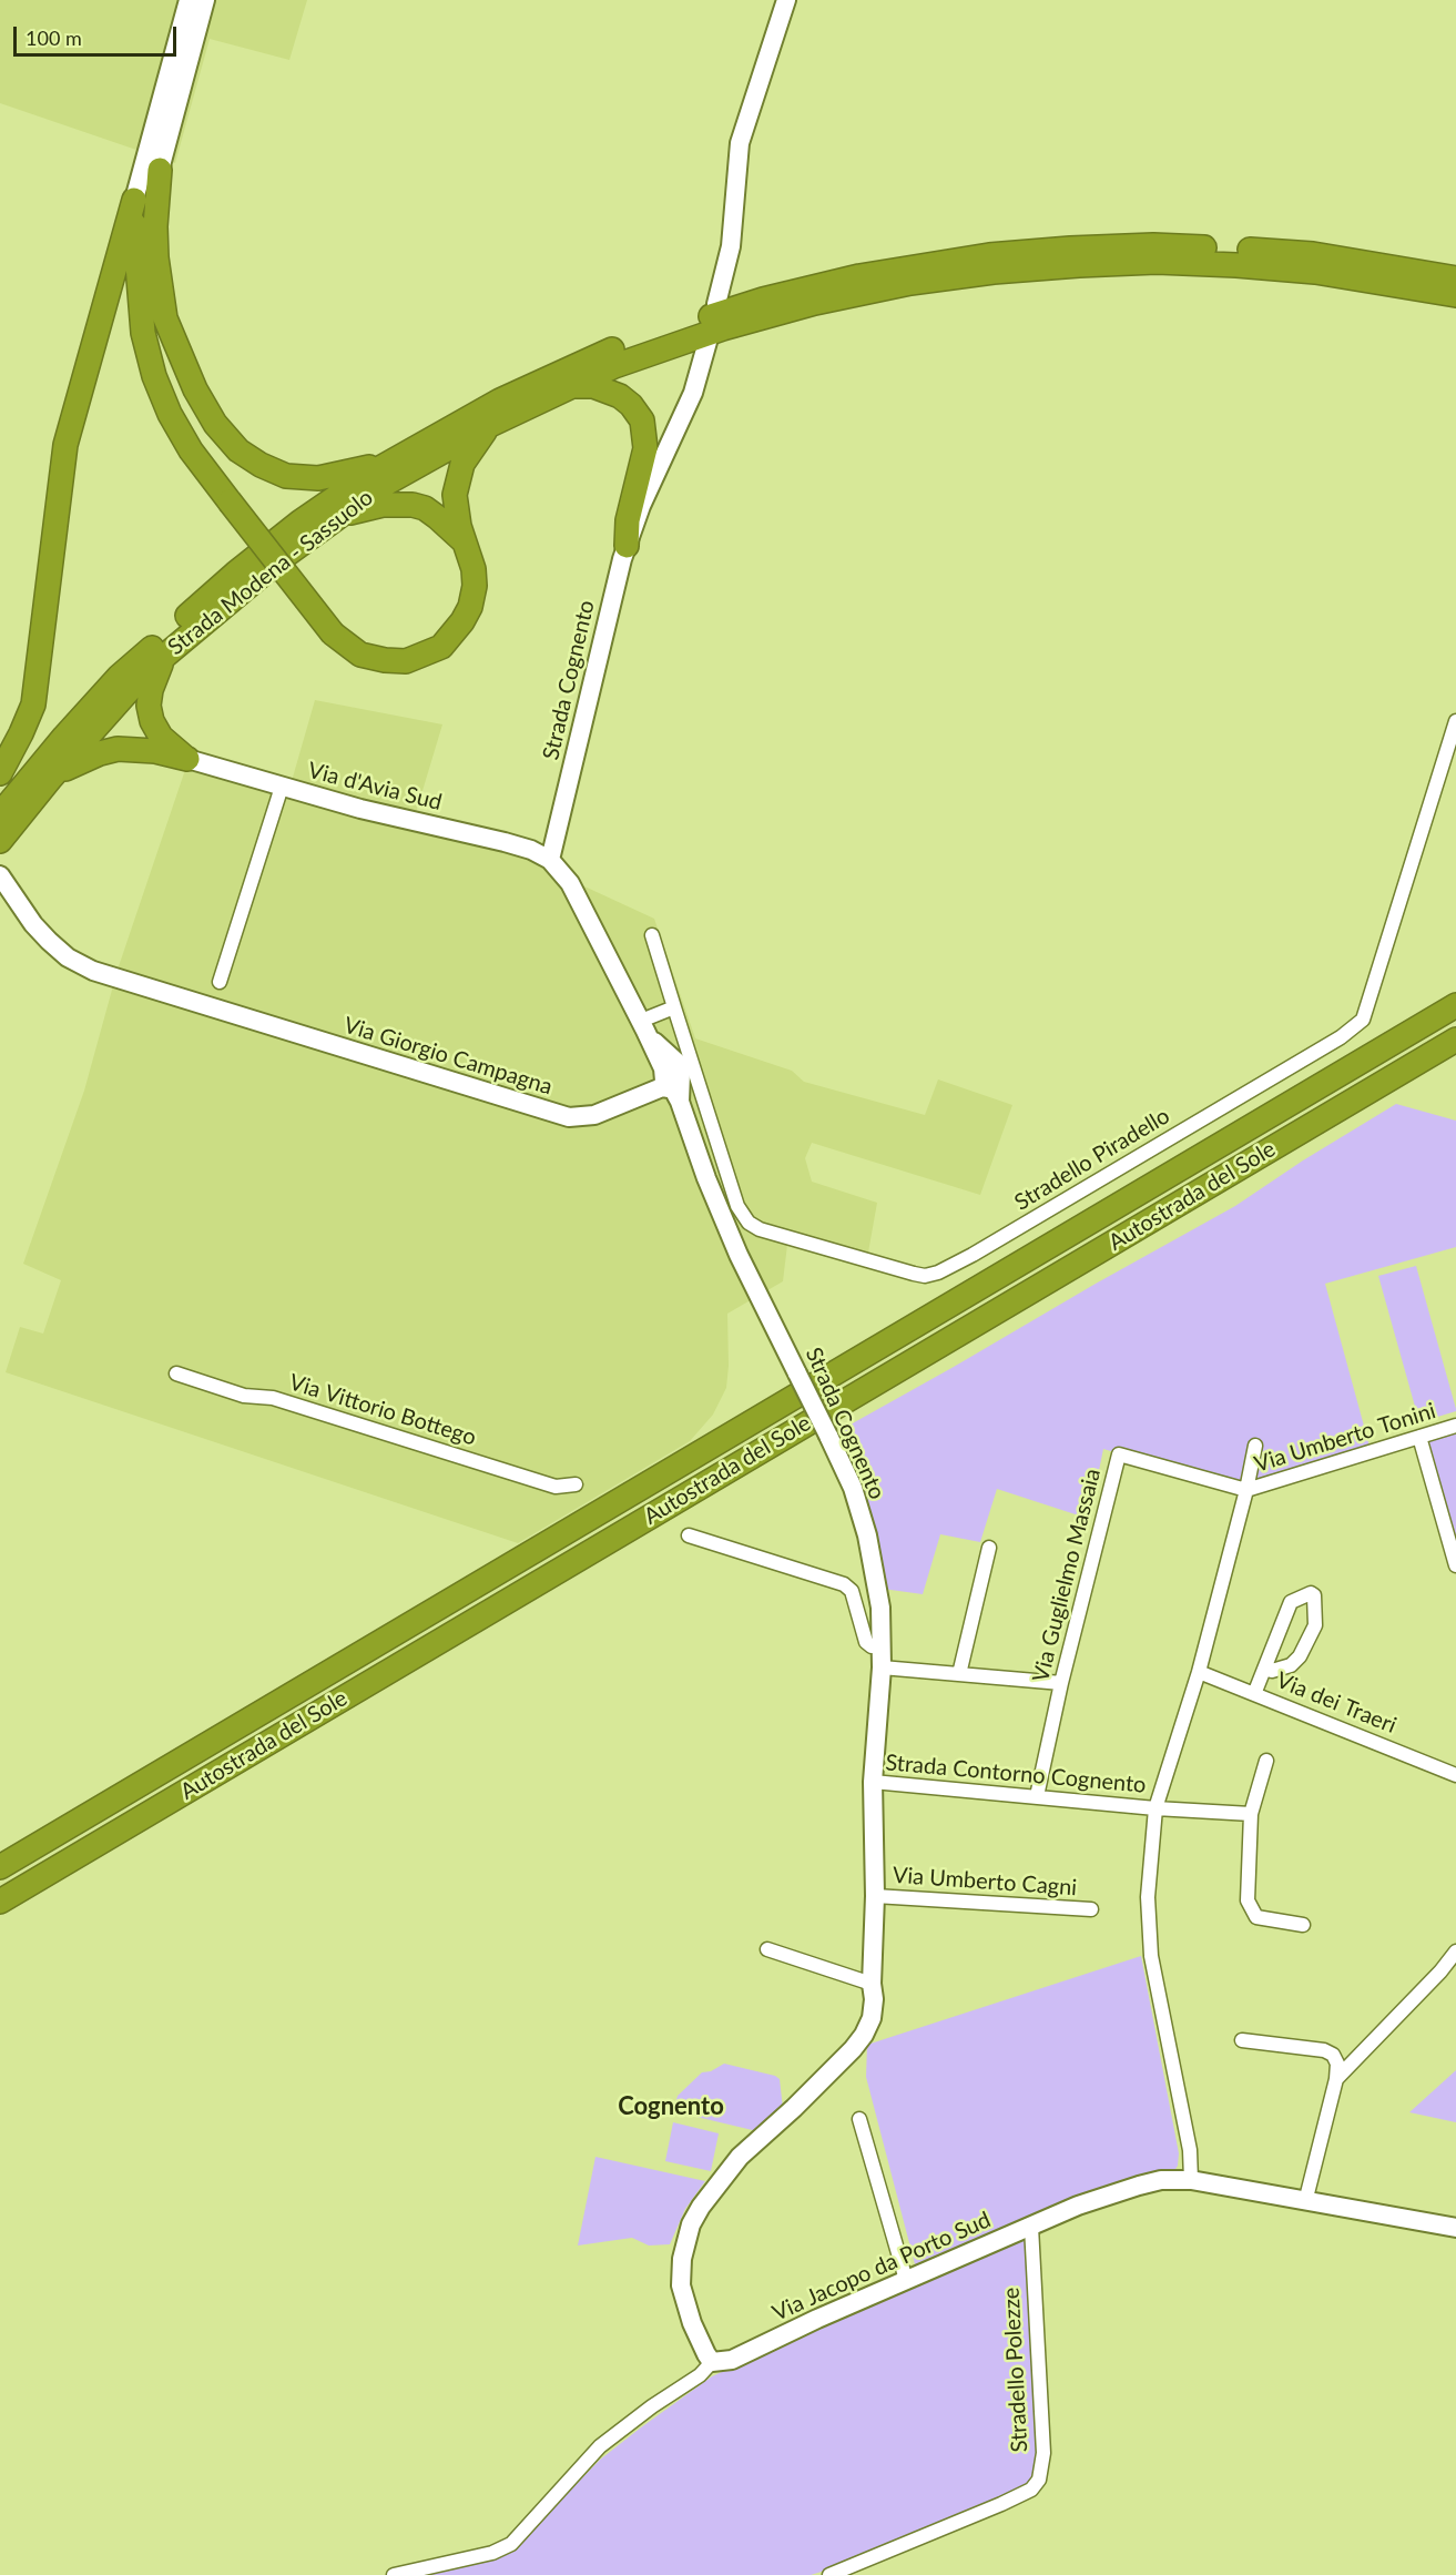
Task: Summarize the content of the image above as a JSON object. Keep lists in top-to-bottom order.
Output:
{
  "streets": {
    "highway": ["Strada Modena - Sassuolo", "Autostrada del Sole"],
    "street": [
      "Strada Cognento",
      "Via d'Avia Sud",
      "Via Giorgio Campagna",
      "Stradello Piradello",
      "Via Vittorio Bottego",
      "Via Umberto Tonini",
      "Via Guglielmo Massaia",
      "Via dei Traeri",
      "Strada Contorno Cognento",
      "Via Umberto Cagni",
      "Via Jacopo da Porto Sud",
      "Stradello Polezze"
    ]
  },
  "crossings": [
    ["Strada Cognento", "Via d'Avia Sud"],
    ["Strada Cognento", "Via Giorgio Campagna"],
    ["Strada Cognento", "Strada Contorno Cognento"],
    ["Strada Cognento", "Via Umberto Cagni"],
    ["Strada Cognento", "Via Jacopo da Porto Sud"],
    ["Via Umberto Tonini", "Via Guglielmo Massaia"],
    ["Via Guglielmo Massaia", "Strada Contorno Cognento"],
    ["Strada Contorno Cognento", "Via Jacopo da Porto Sud"],
    ["Via Jacopo da Porto Sud", "Stradello Polezze"]
  ],
  "districts": ["Cognento"],
  "scale_bar": "100 m"
}
